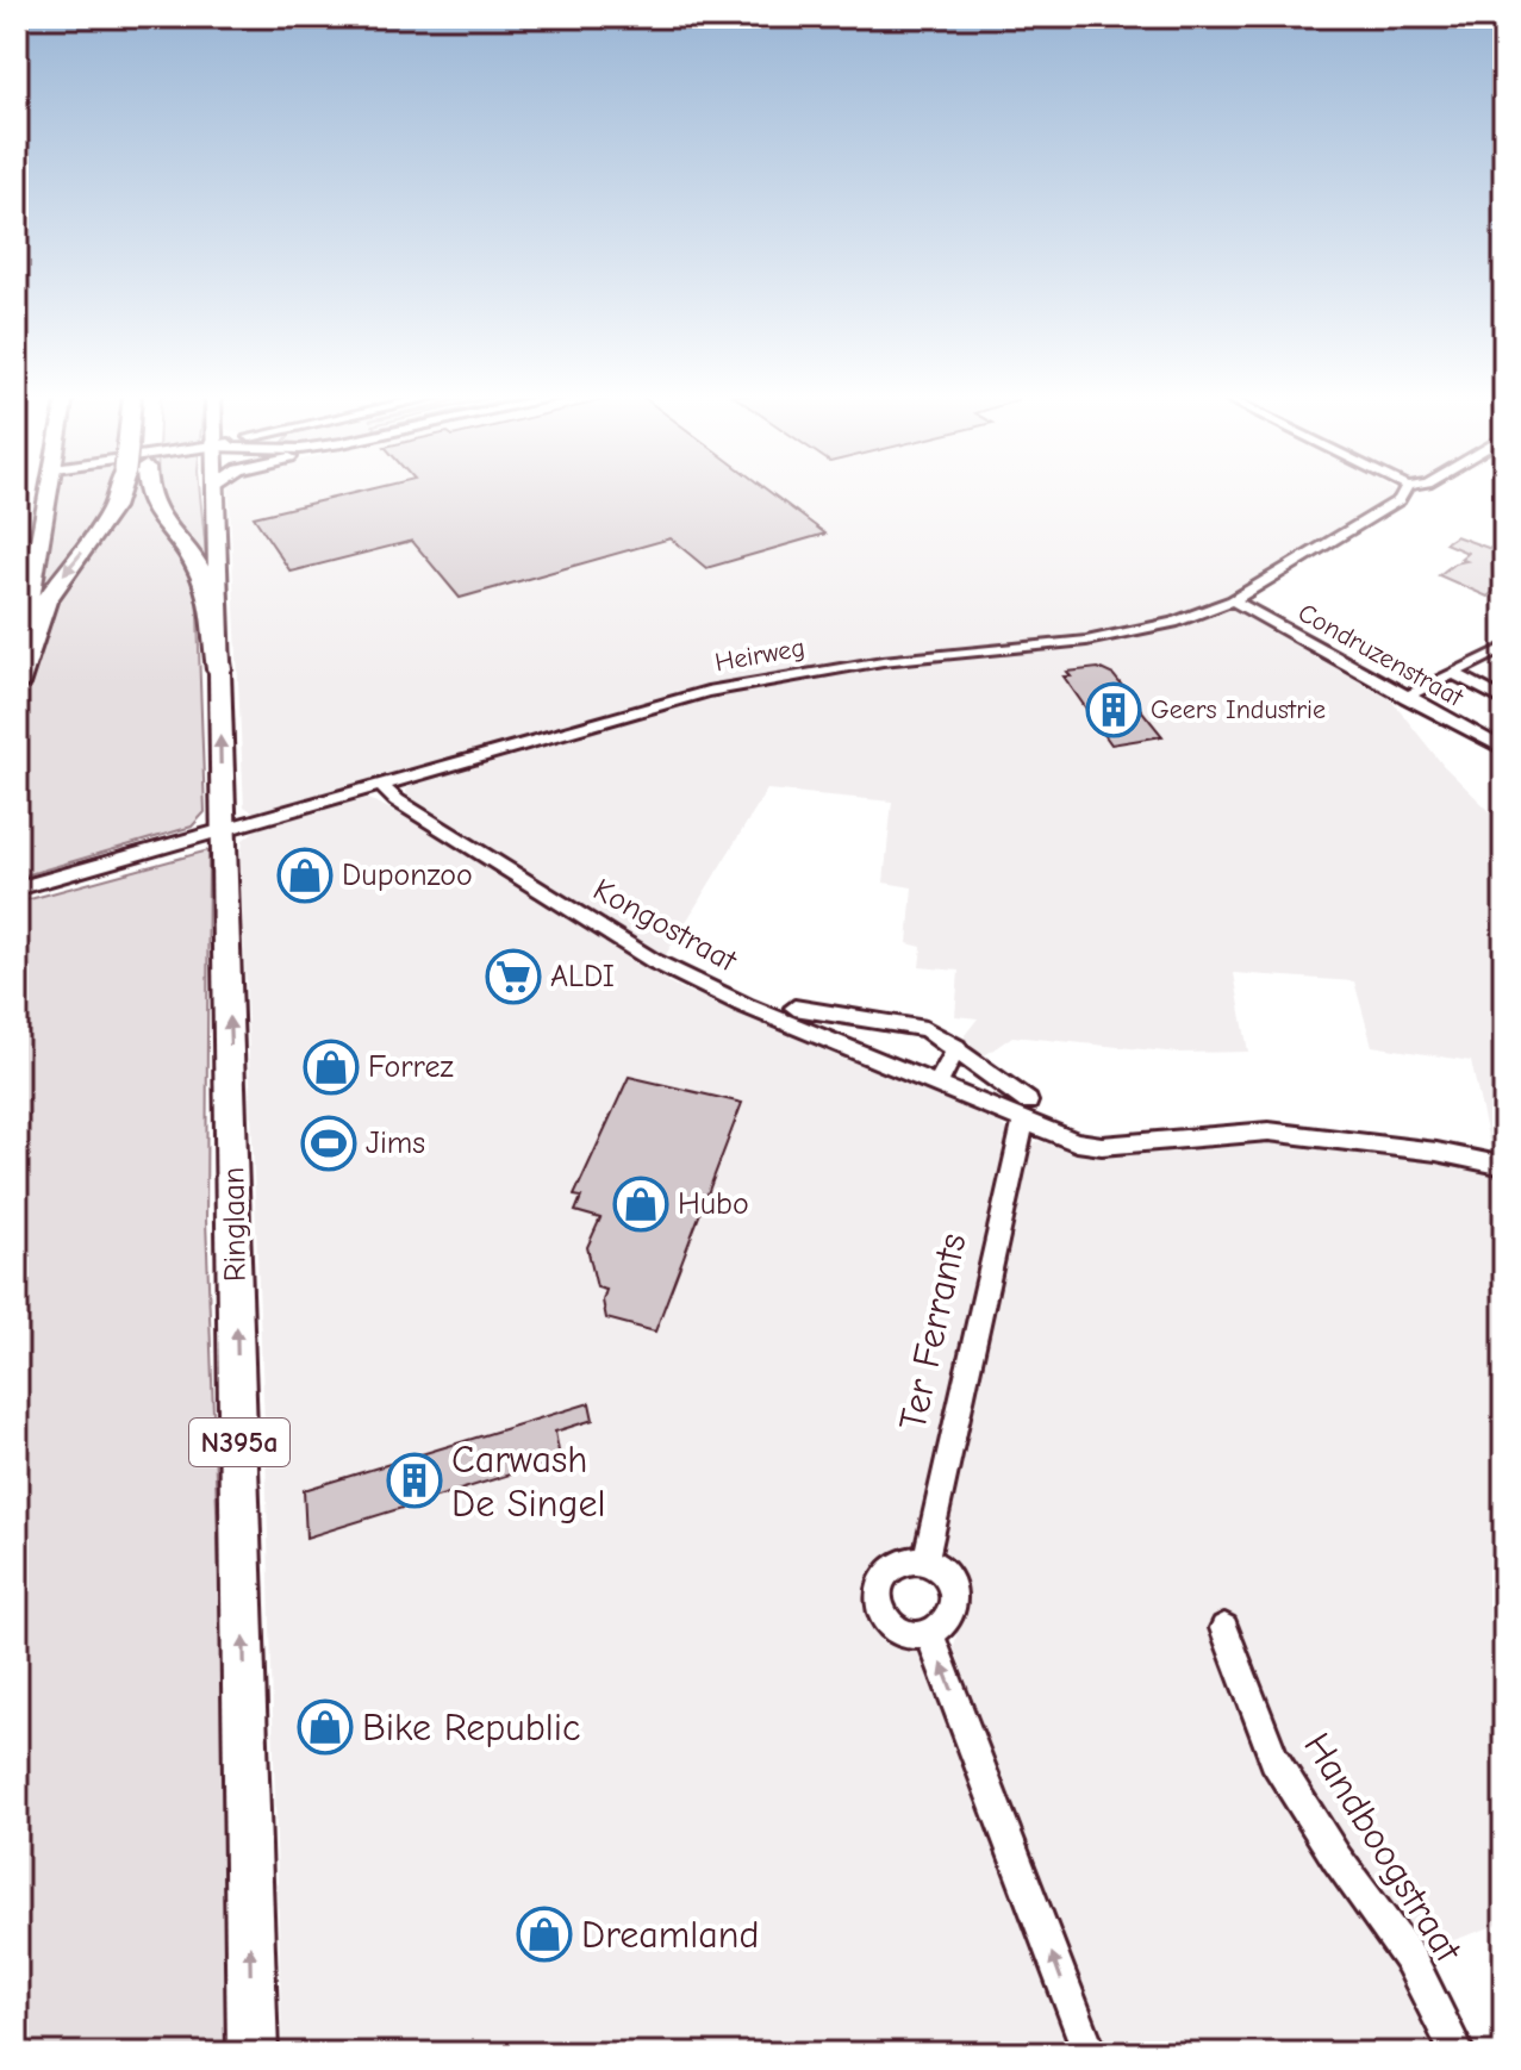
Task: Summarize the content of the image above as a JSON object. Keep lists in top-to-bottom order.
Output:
{
  "streets": {
    "main road": ["Ringlaan", "N395a"],
    "street": [
      "Heirweg",
      "Condruzenstraat",
      "Kongostraat",
      "Ter Ferrants",
      "Handboogstraat"
    ]
  },
  "crossings": [
    ["Heirweg", "Condruzenstraat"],
    ["Heirweg", "Kongostraat"],
    ["Heirweg", "Ringlaan"],
    ["Kongostraat", "Ter Ferrants"]
  ],
  "one_way": ["Ringlaan"],
  "places": {
    "building": ["Geers Industrie", "Carwash De Singel"],
    "shop": [
      "Duponzoo",
      "Forrez",
      "Hubo",
      "Bike Republic",
      "Dreamland"
    ],
    "supermarket": ["ALDI"],
    "sports": ["Jims"]
  }
}
